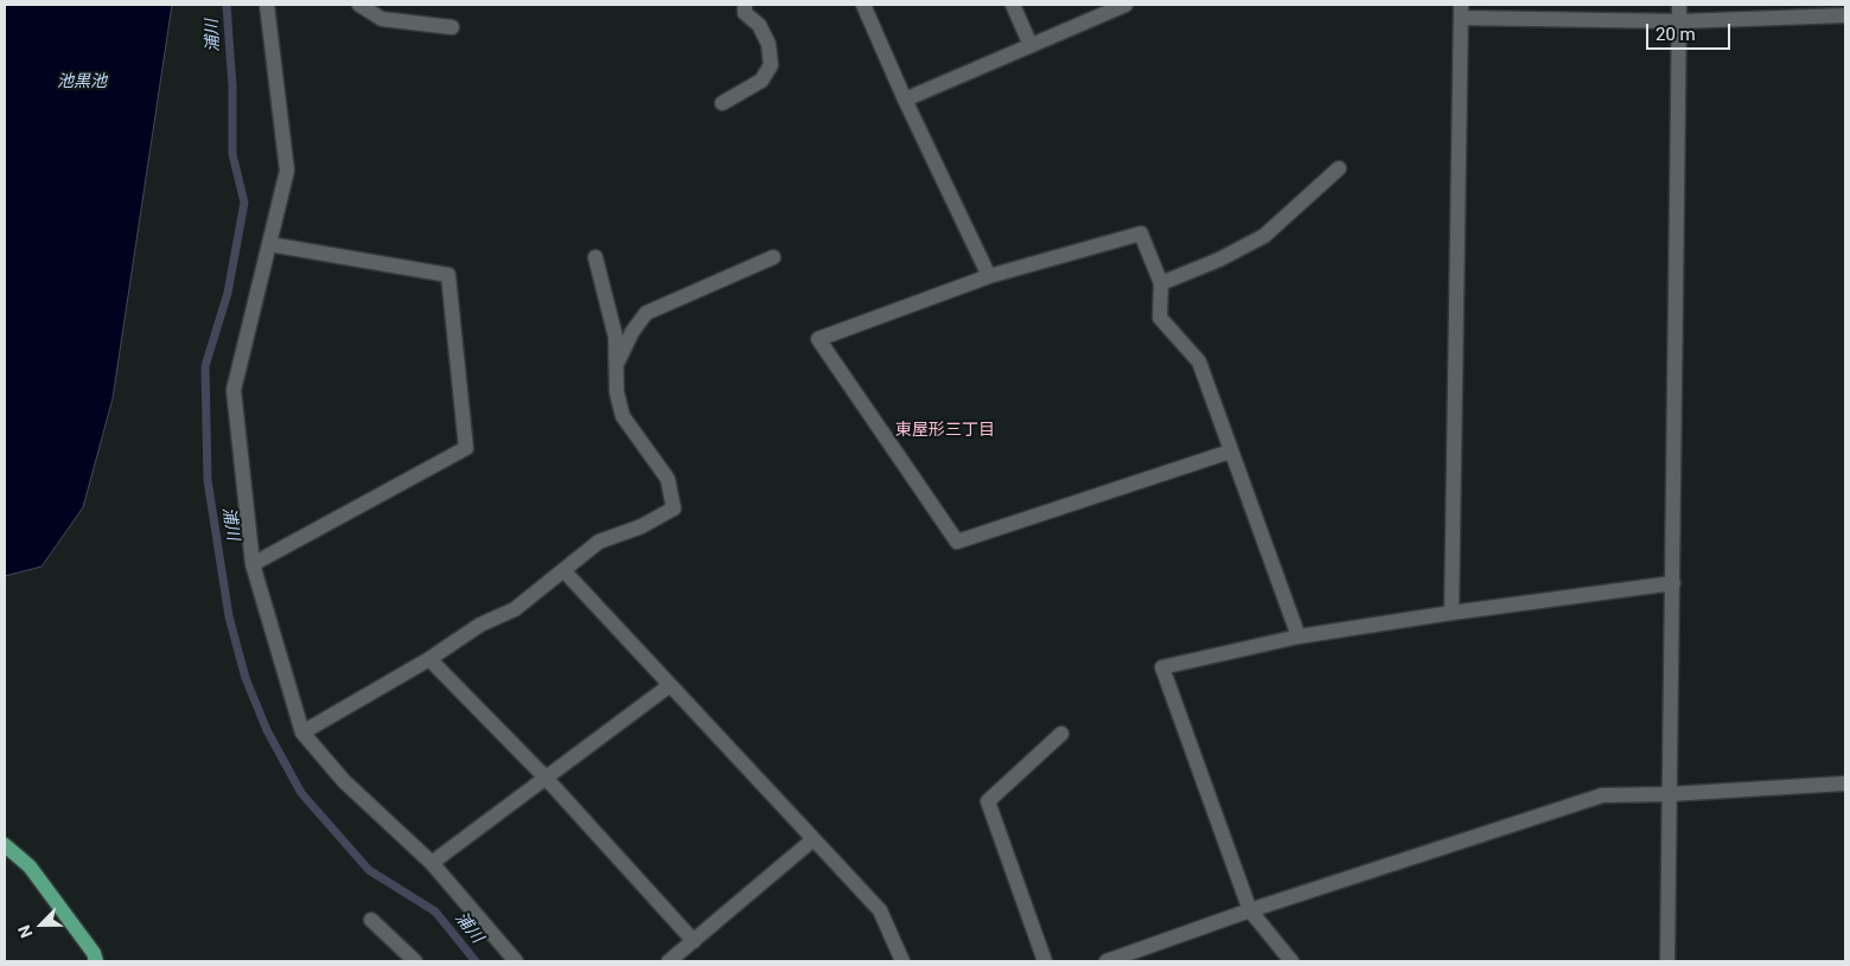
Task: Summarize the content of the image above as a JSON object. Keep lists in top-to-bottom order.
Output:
{
  "districts": ["東屋形三丁目"],
  "water": ["浦川", "池黒池"],
  "scale_bar": "20 m",
  "north": "bottom left"
}
